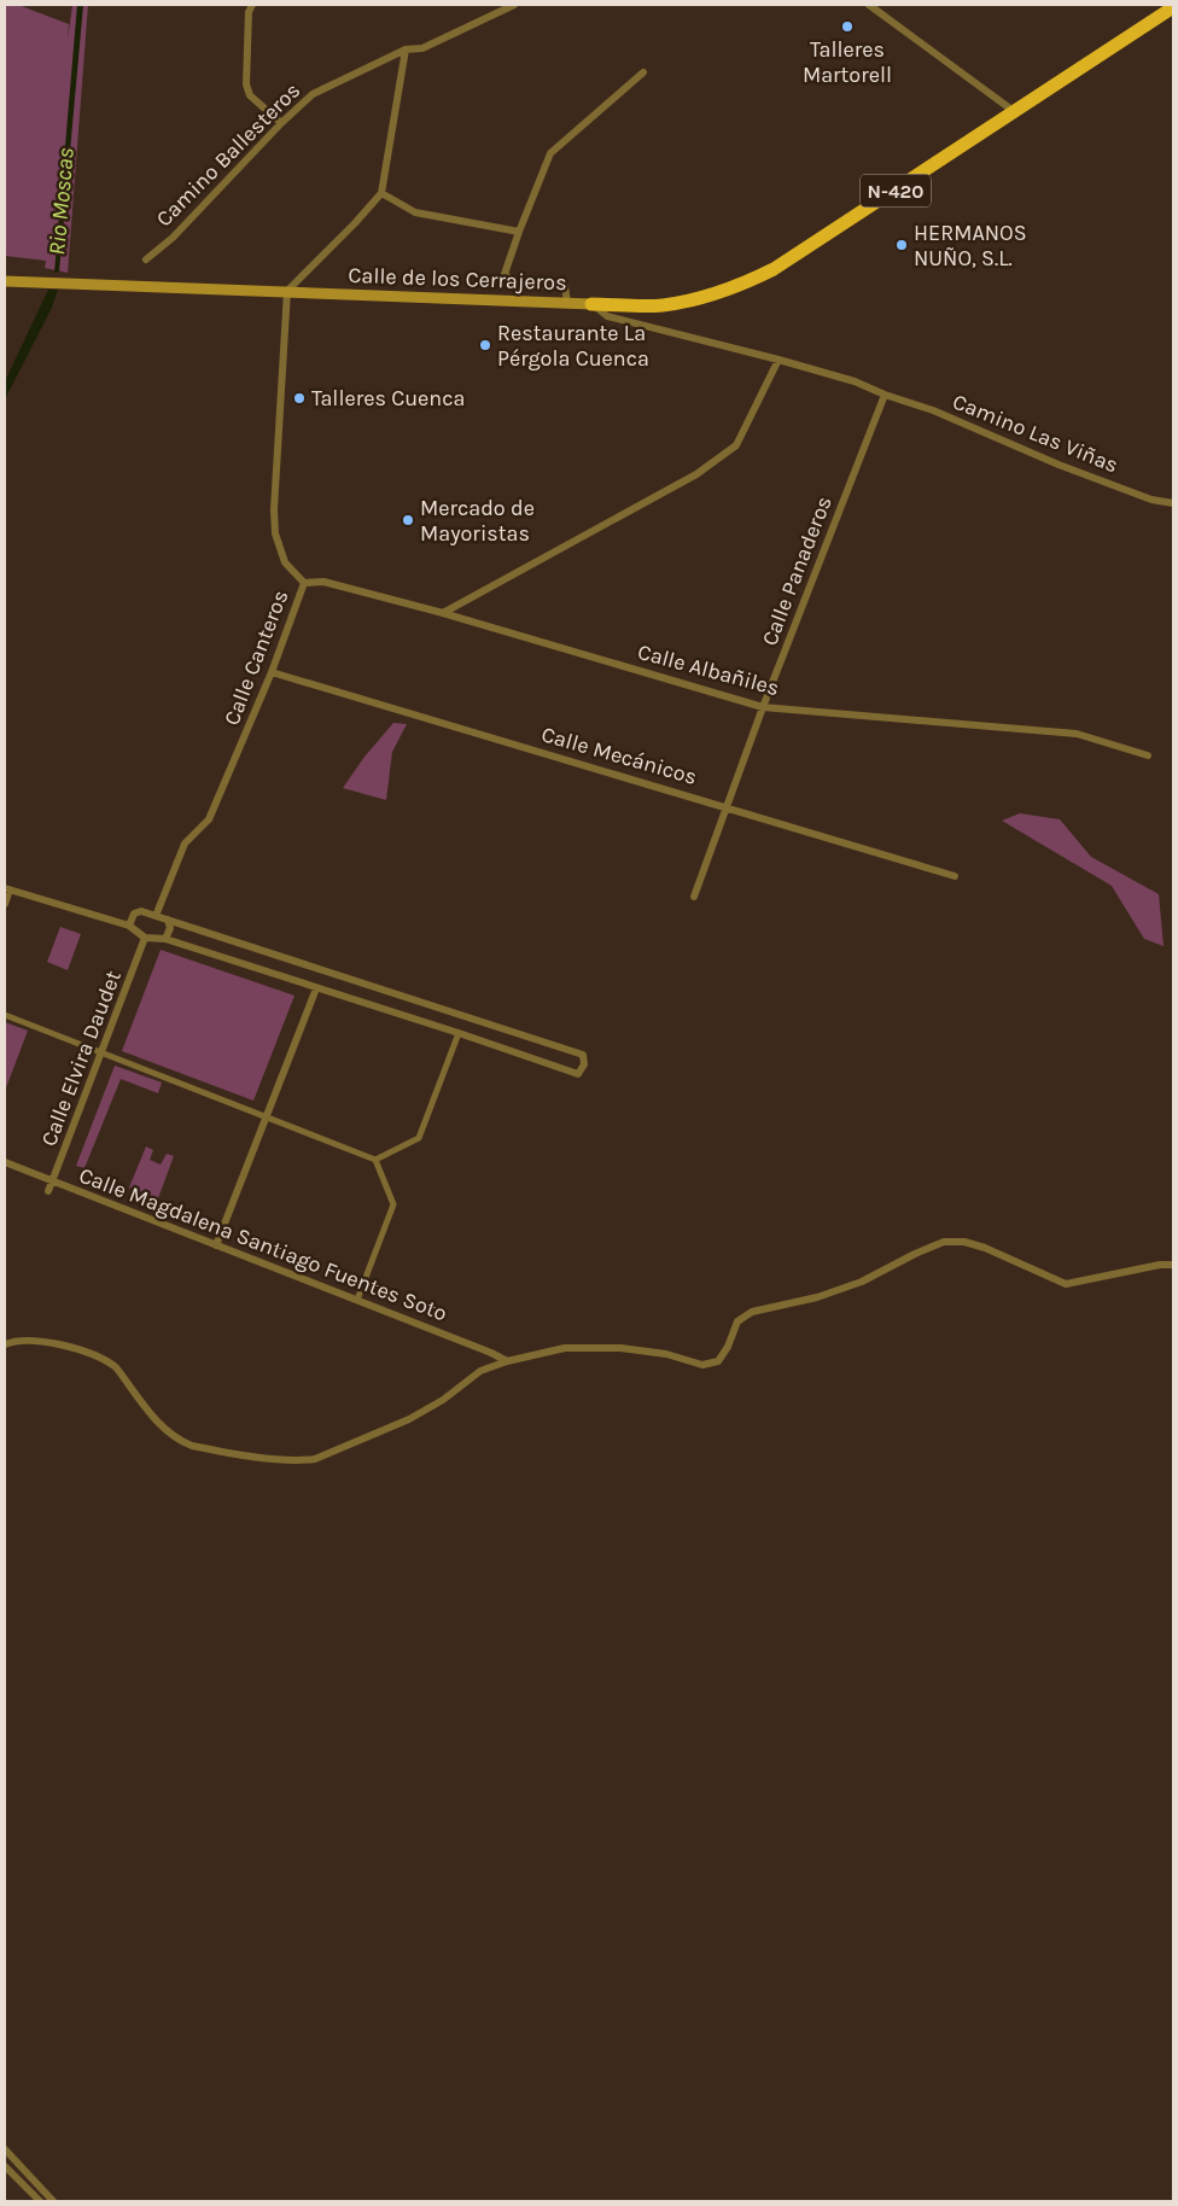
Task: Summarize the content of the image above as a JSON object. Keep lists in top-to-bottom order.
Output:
{
  "streets": {
    "highway": ["N-420"],
    "main road": ["Calle de los Cerrajeros"],
    "street": [
      "Camino Ballesteros",
      "Camino Las Viñas",
      "Calle Panaderos",
      "Calle Canteros",
      "Calle Albañiles",
      "Calle Mecánicos",
      "Calle Elvira Daudet",
      "Calle Magdalena Santiago Fuentes Soto"
    ]
  },
  "crossings": [
    ["N-420", "Calle de los Cerrajeros"],
    ["Calle de los Cerrajeros", "Camino Las Viñas"],
    ["Calle de los Cerrajeros", "Calle Panaderos"],
    ["Calle de los Cerrajeros", "Calle Canteros"],
    ["Camino Las Viñas", "Calle Panaderos"],
    ["Calle Panaderos", "Calle Albañiles"],
    ["Calle Panaderos", "Calle Mecánicos"],
    ["Calle Canteros", "Calle Albañiles"],
    ["Calle Canteros", "Calle Mecánicos"],
    ["Calle Elvira Daudet", "Calle Magdalena Santiago Fuentes Soto"]
  ],
  "water": ["Rio Moscas"],
  "places": [
    "Talleres Martorell",
    "HERMANOS NUÑO, S.L.",
    "Restaurante La Pérgola Cuenca",
    "Talleres Cuenca",
    "Mercado de Mayoristas"
  ]
}
